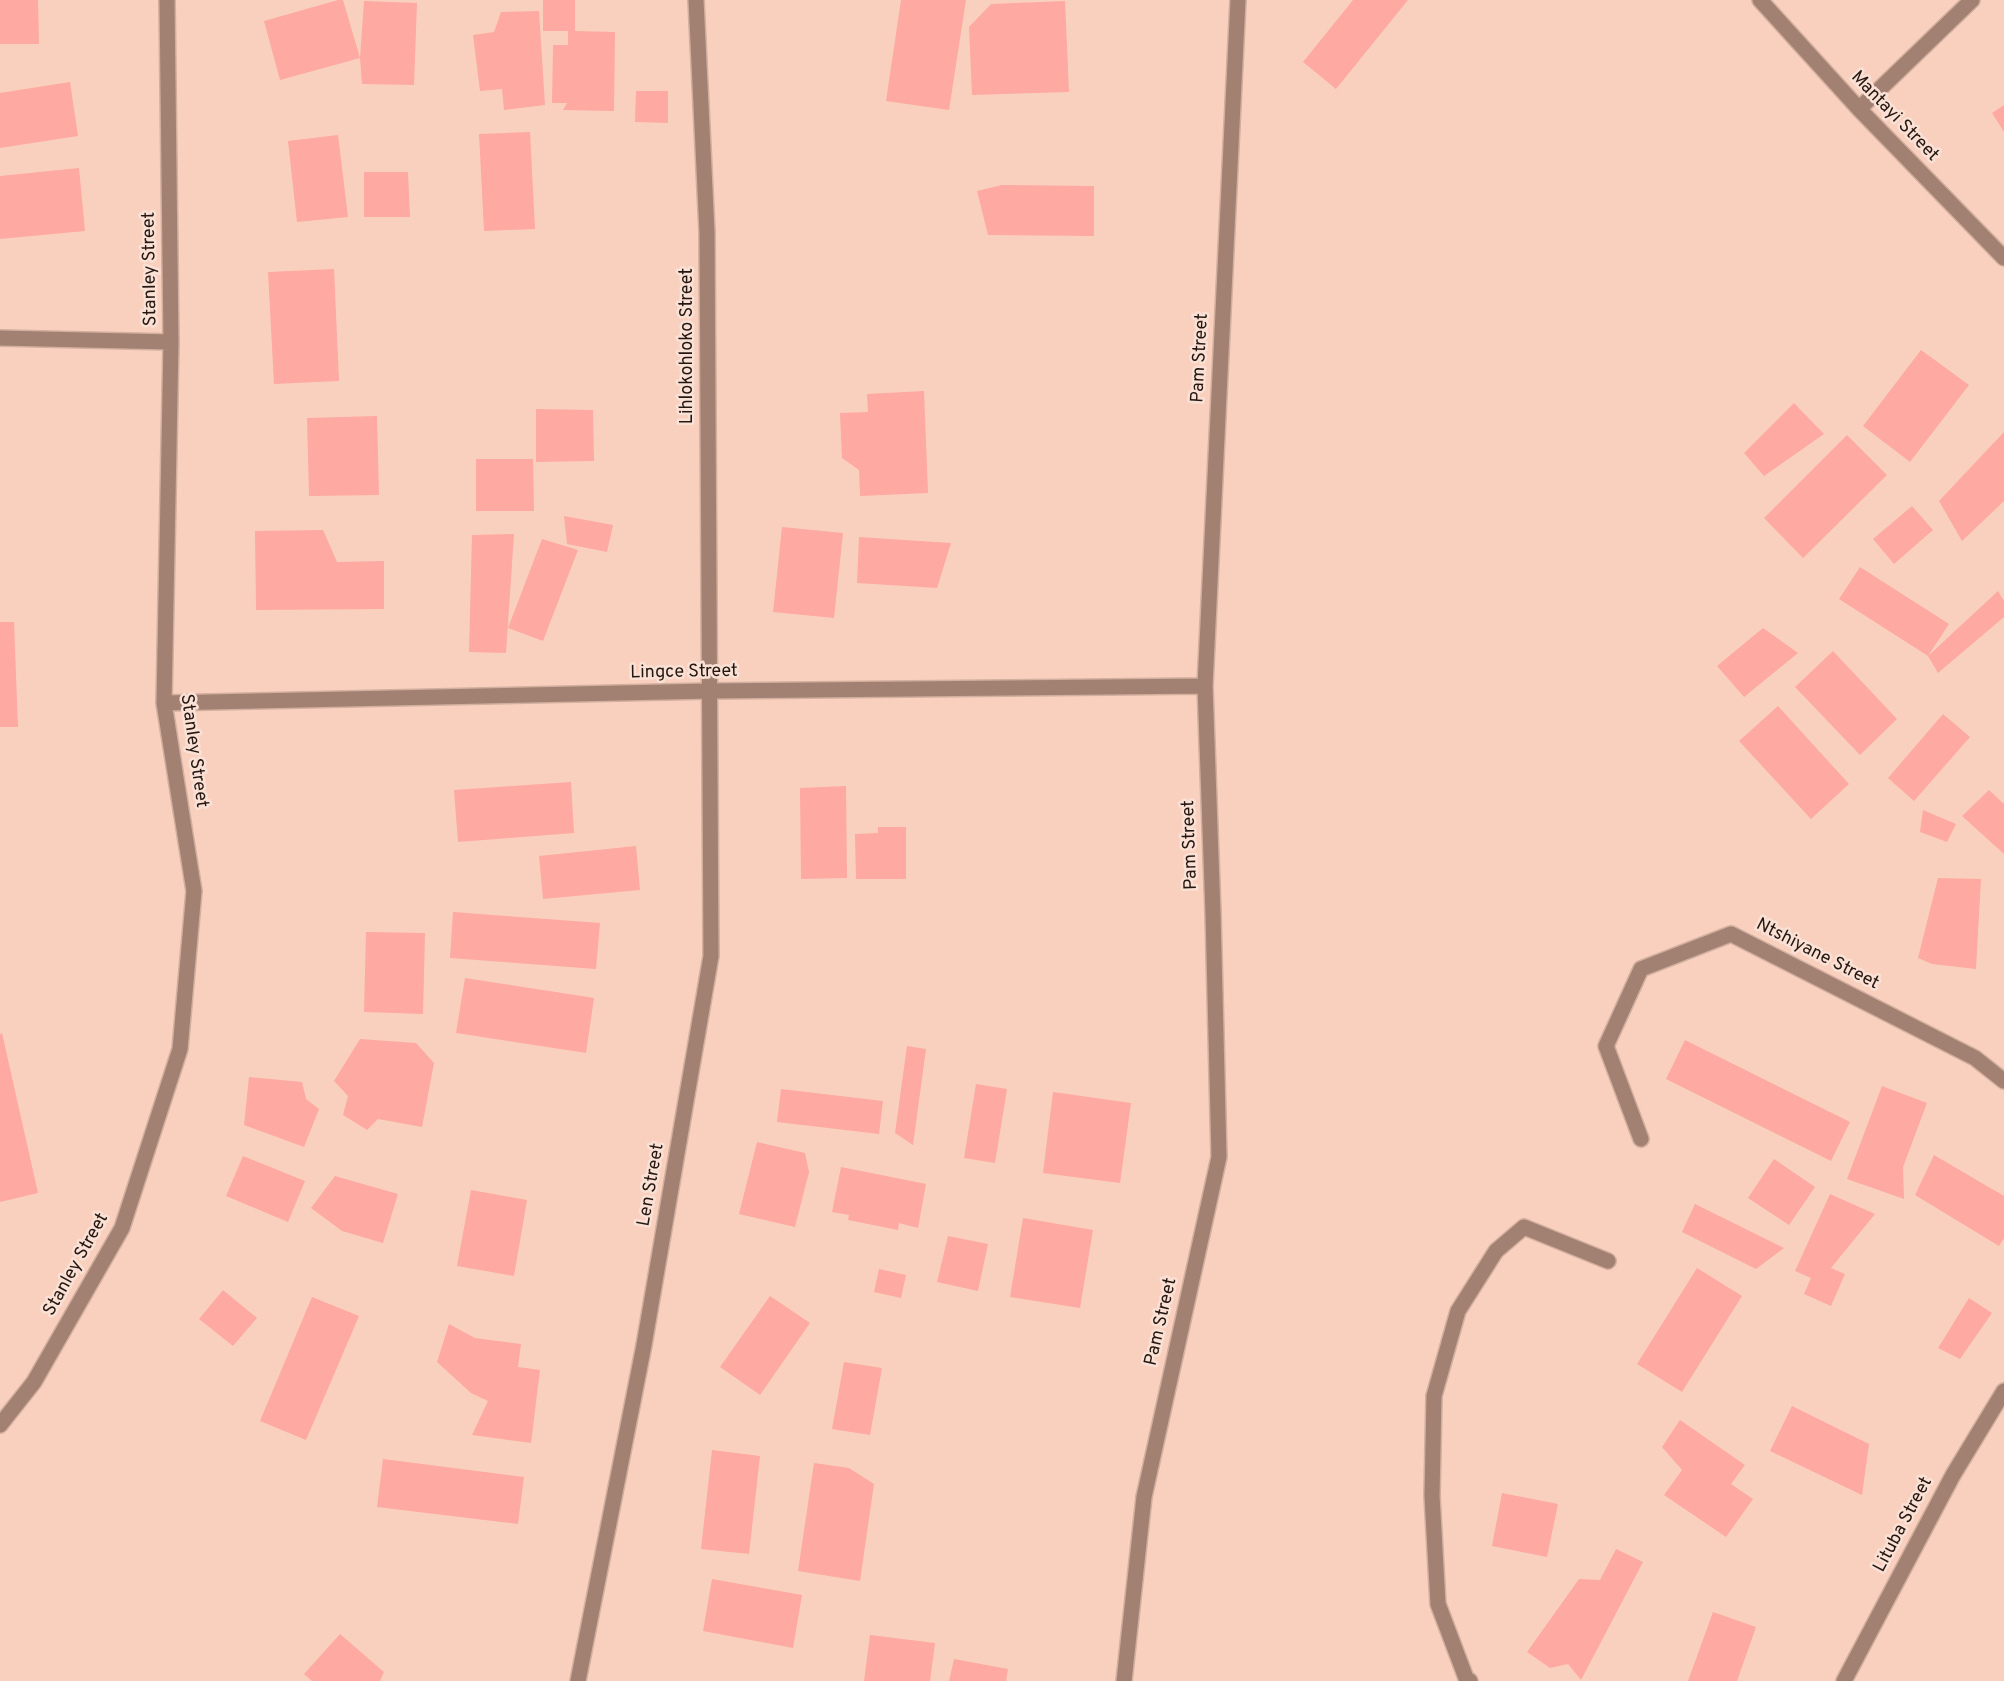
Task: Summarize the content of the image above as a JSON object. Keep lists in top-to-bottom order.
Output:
{
  "streets": {
    "street": [
      "Mantayi Street",
      "Stanley Street",
      "Lihlokohloko Street",
      "Pam Street",
      "Lingce Street",
      "Ntshiyane Street",
      "Len Street",
      "Lituba Street"
    ]
  },
  "crossings": [
    ["Stanley Street", "Lingce Street"],
    ["Lihlokohloko Street", "Lingce Street"],
    ["Lihlokohloko Street", "Len Street"],
    ["Pam Street", "Lingce Street"],
    ["Lingce Street", "Len Street"]
  ]
}
